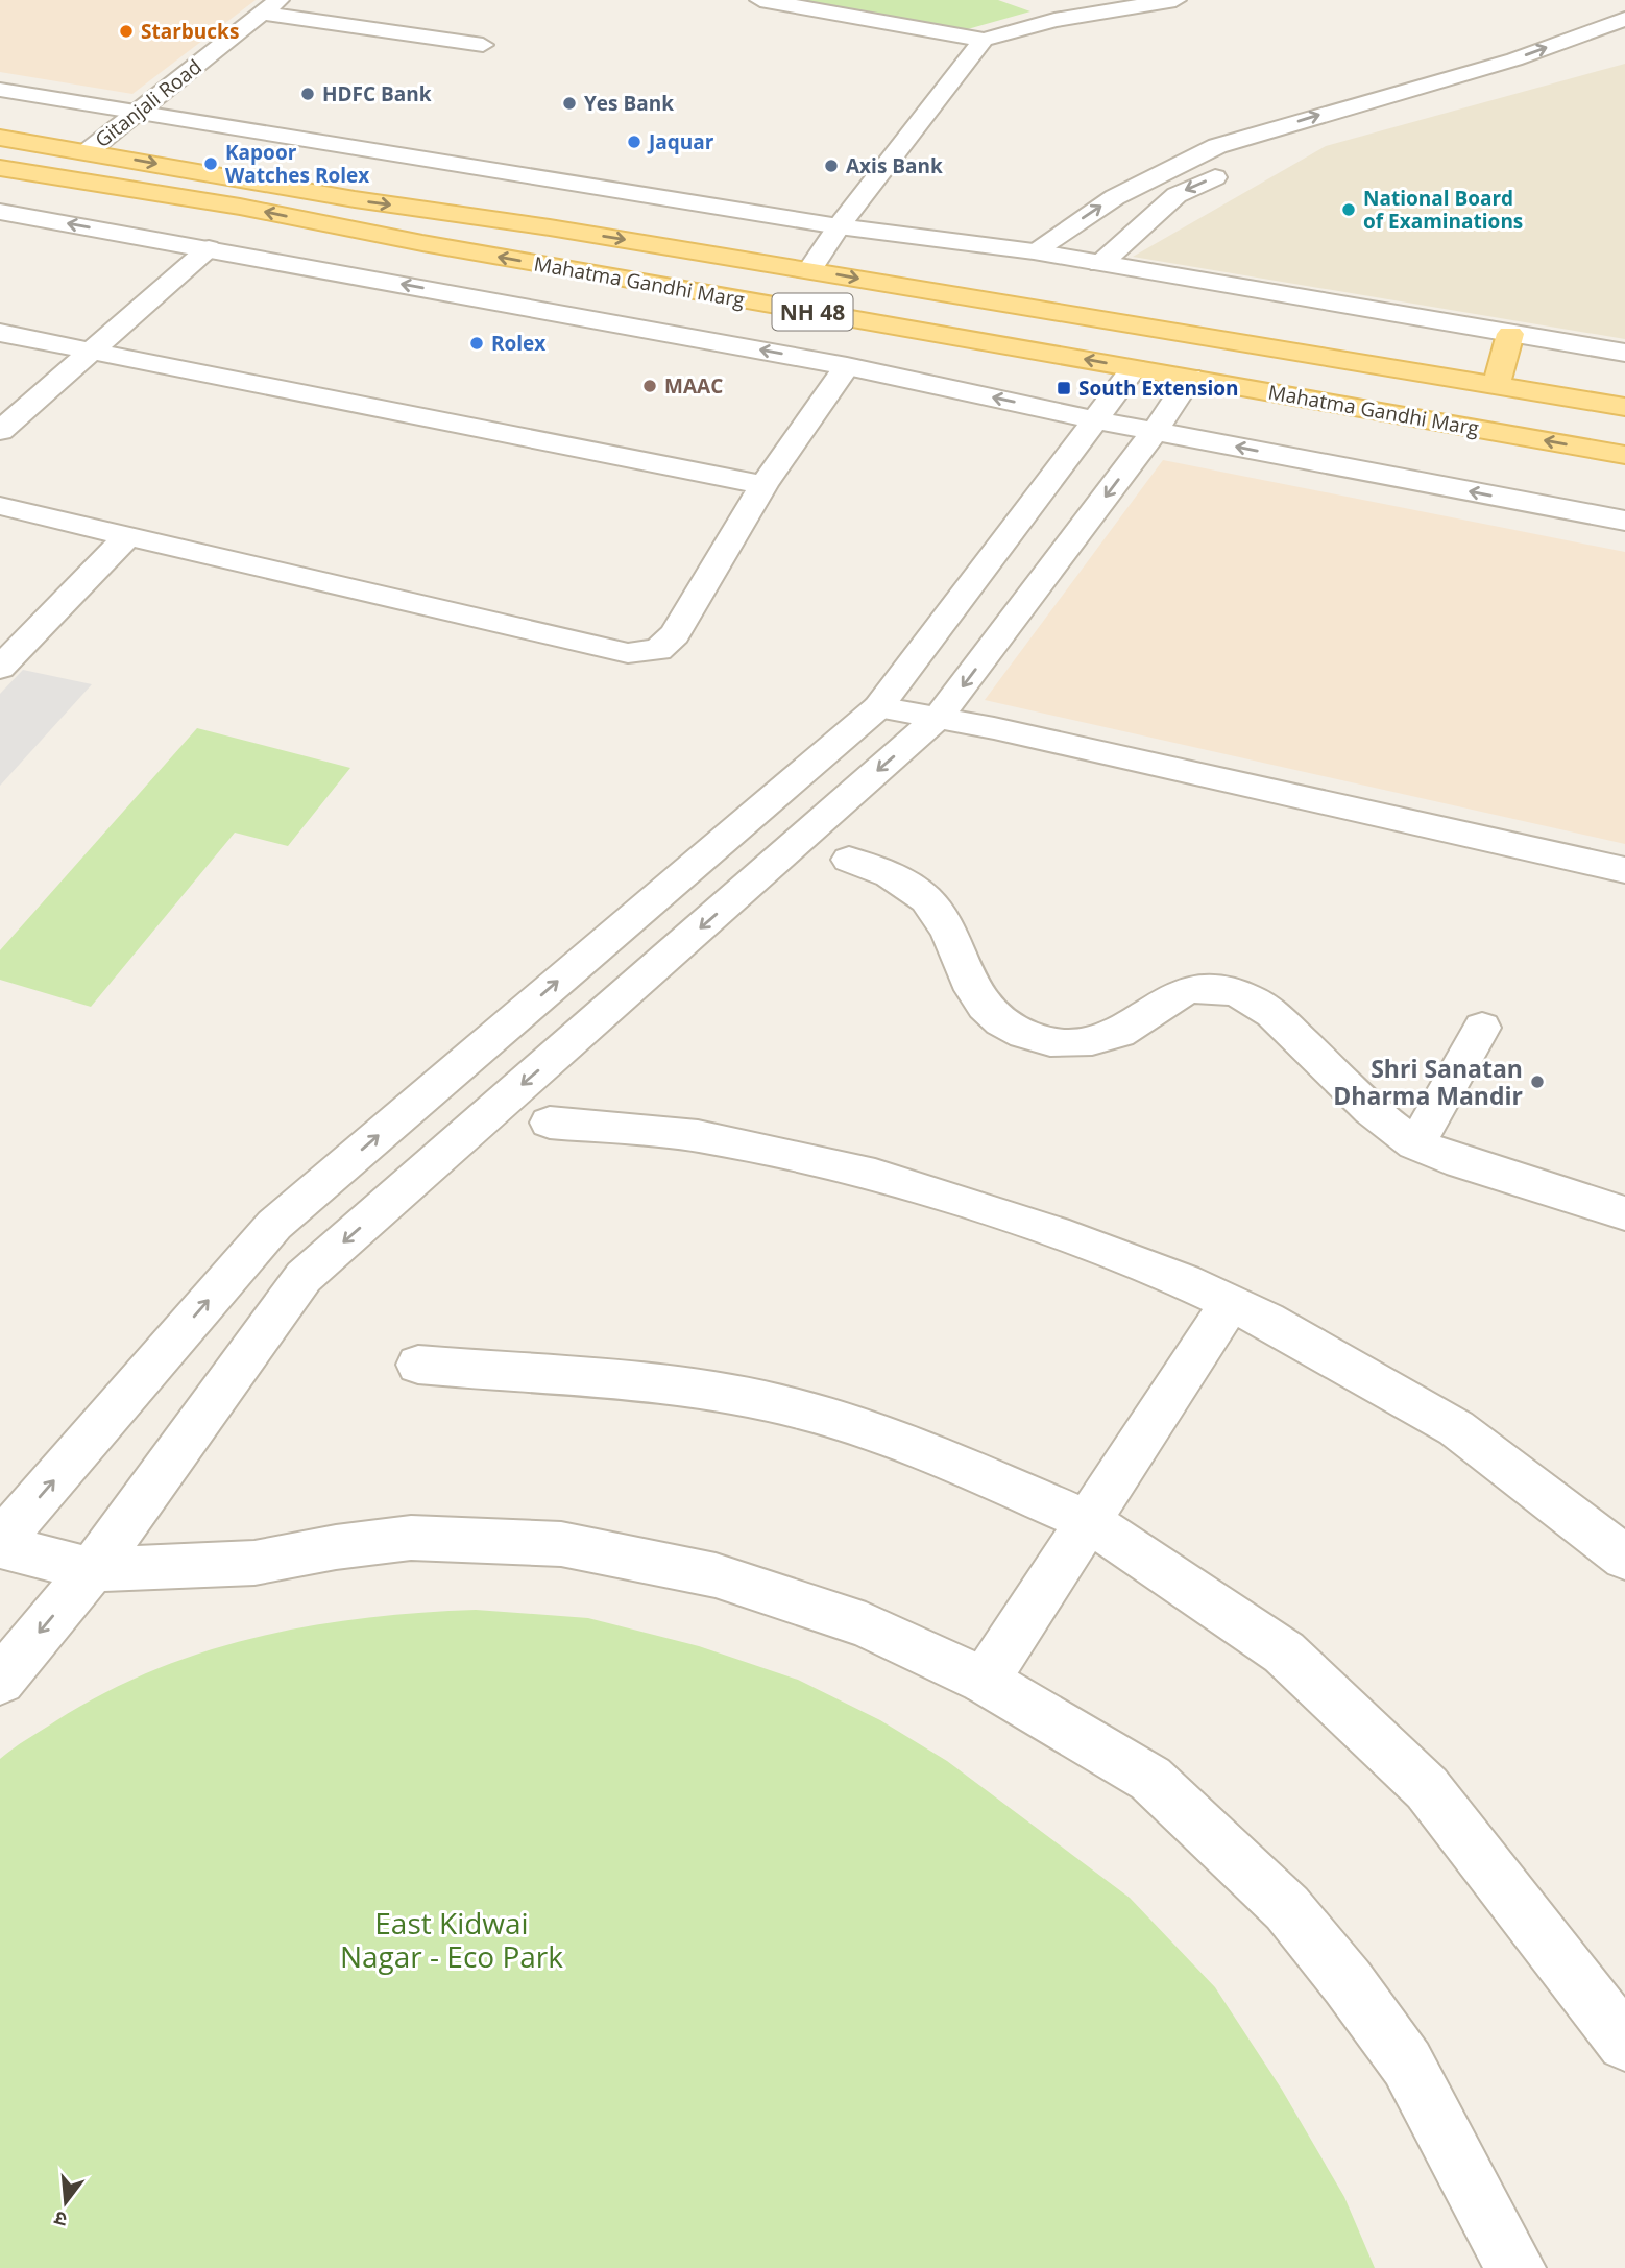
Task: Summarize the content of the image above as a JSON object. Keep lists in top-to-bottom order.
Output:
{
  "streets": {
    "main road": ["Mahatma Gandhi Marg", "NH 48"],
    "street": ["Gitanjali Road"]
  },
  "crossings": [
    ["Gitanjali Road", "Mahatma Gandhi Marg"]
  ],
  "parks": ["East Kidwai Nagar - Eco Park"],
  "places": {
    "other": [
      "Starbucks",
      "HDFC Bank",
      "Yes Bank",
      "Jaquar",
      "Kapoor Watches Rolex",
      "Axis Bank",
      "National Board of Examinations",
      "Rolex",
      "MAAC",
      "Shri Sanatan Dharma Mandir"
    ],
    "transit": ["South Extension"]
  },
  "north": "bottom"
}
